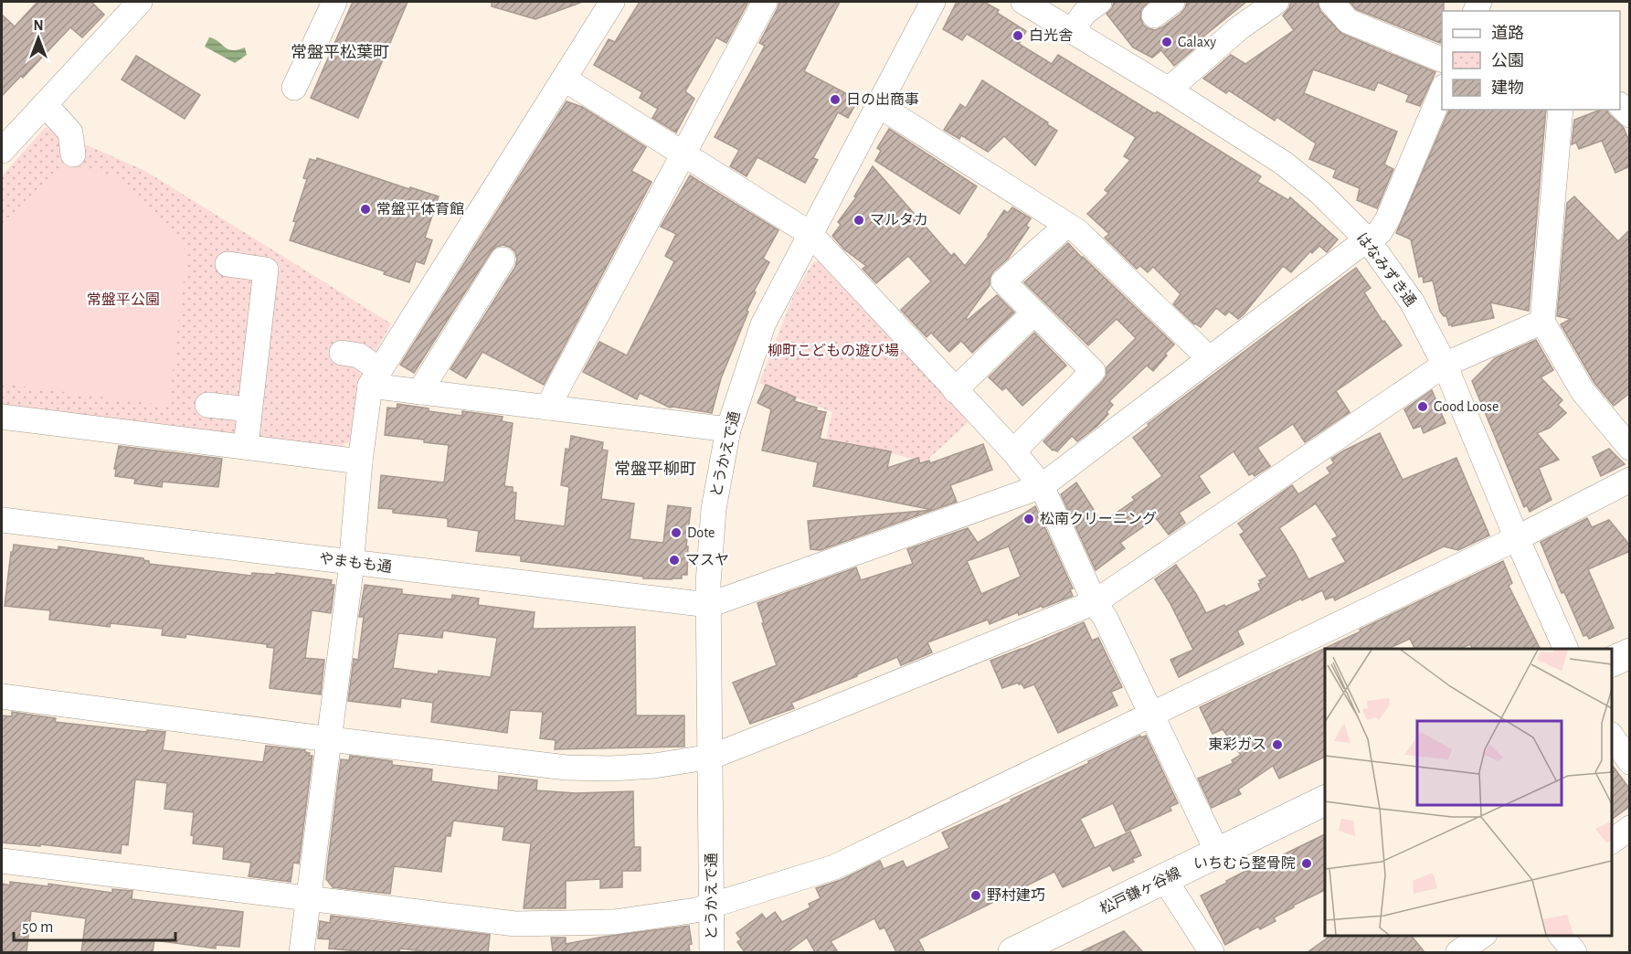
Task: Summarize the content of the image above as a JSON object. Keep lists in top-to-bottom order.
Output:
{
  "streets": {
    "main road": ["松戸鎌ヶ谷線"],
    "street": ["はなみずき通", "とうかえで通", "やまもも通"]
  },
  "crossings": [
    ["とうかえで通", "やまもも通"]
  ],
  "districts": ["常盤平松葉町", "常盤平柳町"],
  "parks": ["常盤平公園", "柳町こどもの遊び場"],
  "places": [
    "白光舎",
    "Galaxy",
    "日の出商事",
    "常盤平体育館",
    "マルタカ",
    "Good Loose",
    "松南クリーニング",
    "Dote",
    "マスヤ",
    "東彩ガス",
    "いちむら整骨院",
    "野村建巧"
  ],
  "legend": ["道路", "公園", "建物"],
  "scale_bar": "50 m",
  "north": "top"
}
